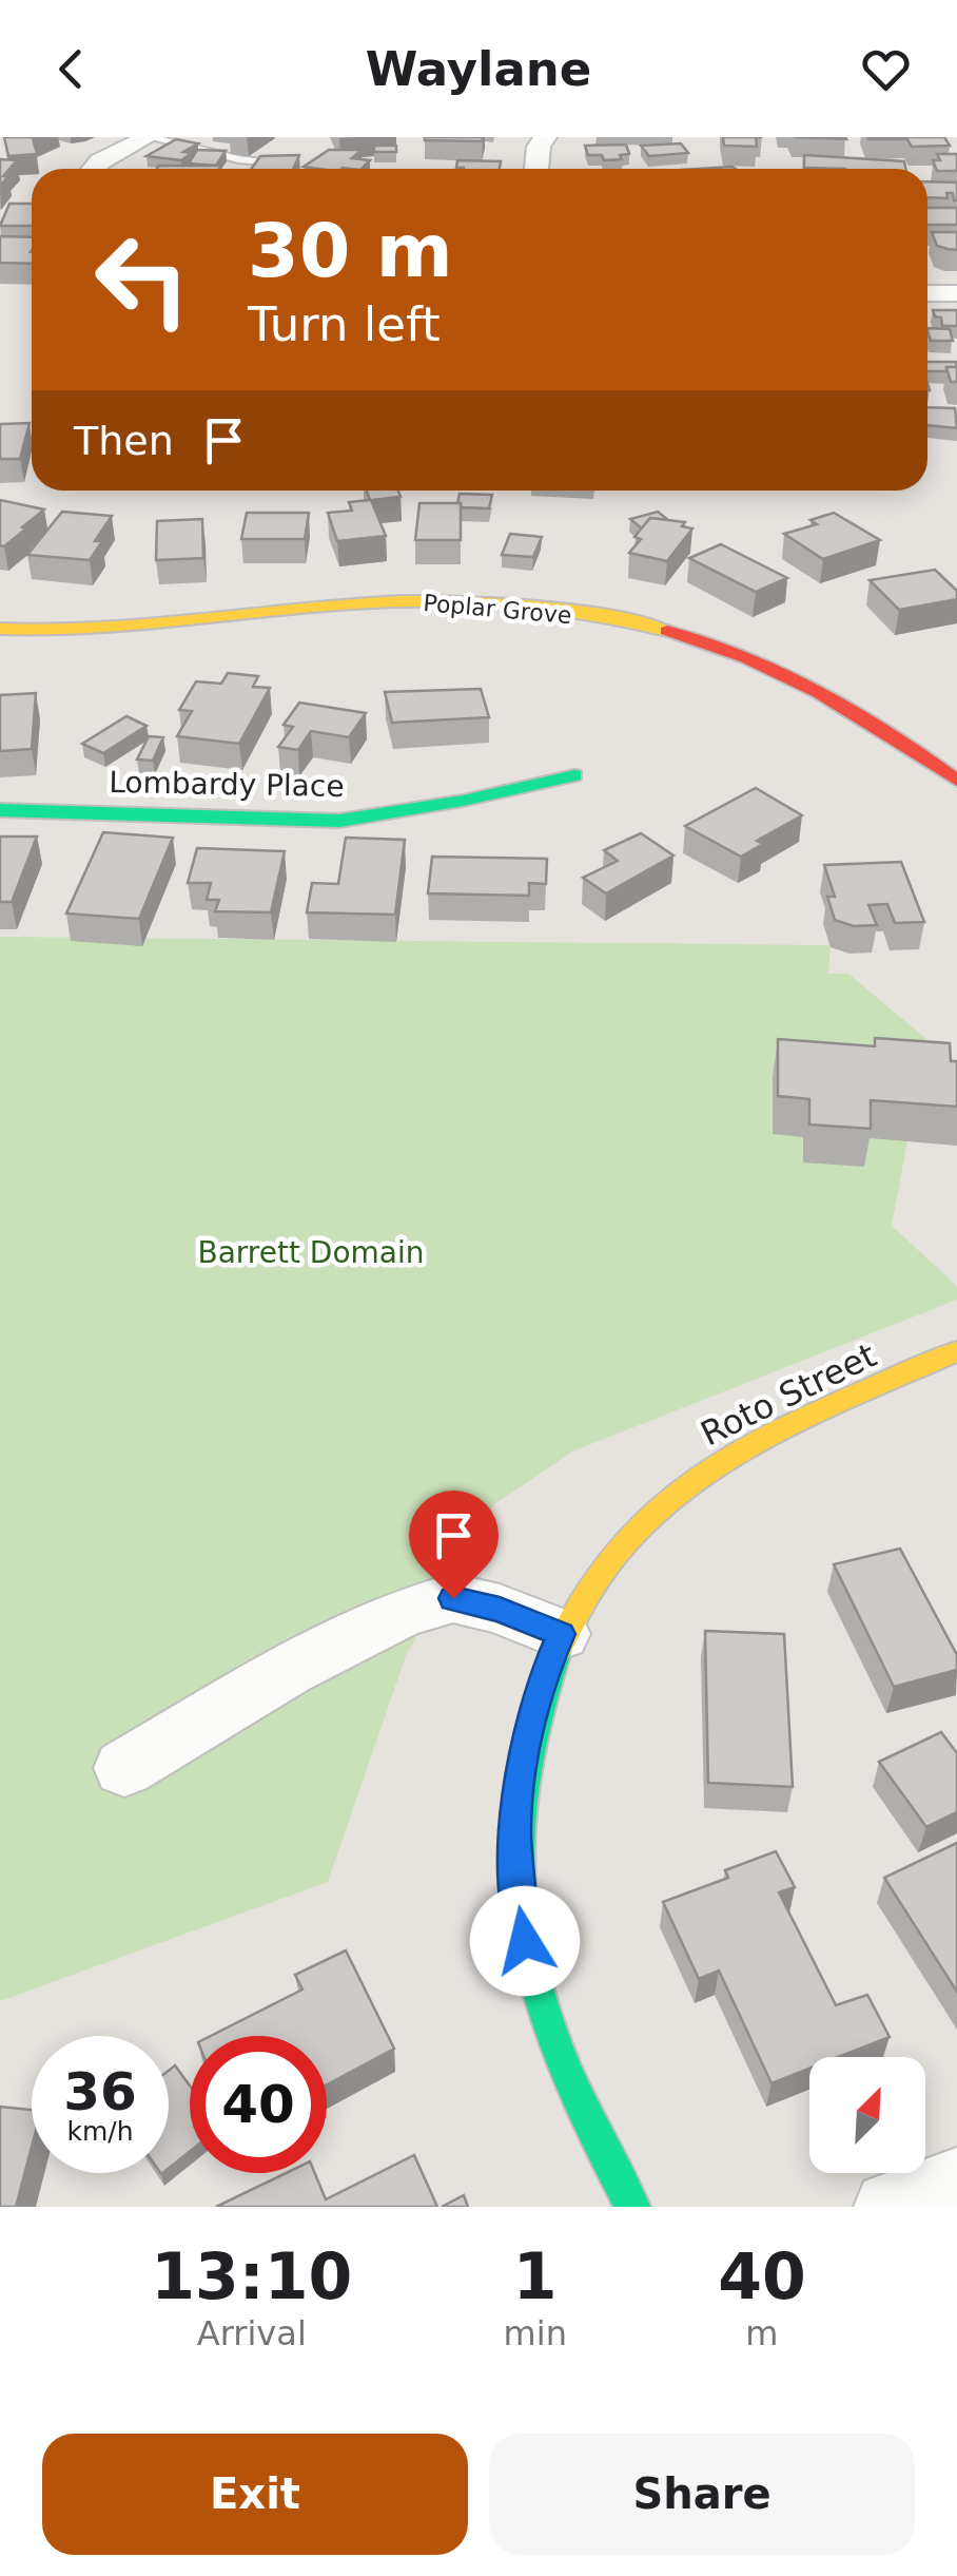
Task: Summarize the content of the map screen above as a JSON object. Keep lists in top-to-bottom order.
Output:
{
  "streets": {
    "street": ["Poplar Grove", "Lombardy Place", "Roto Street"]
  },
  "parks": ["Barrett Domain"],
  "north": "top right",
  "page": {
    "header": "Waylane",
    "turn": ["30 m", "Turn left"],
    "then": "Then",
    "speed": "36 km/h",
    "limit": "40",
    "eta": [
      "13:10",
      "Arrival",
      "1",
      "min",
      "40",
      "m"
    ],
    "buttons": ["Exit", "Share"]
  }
}
